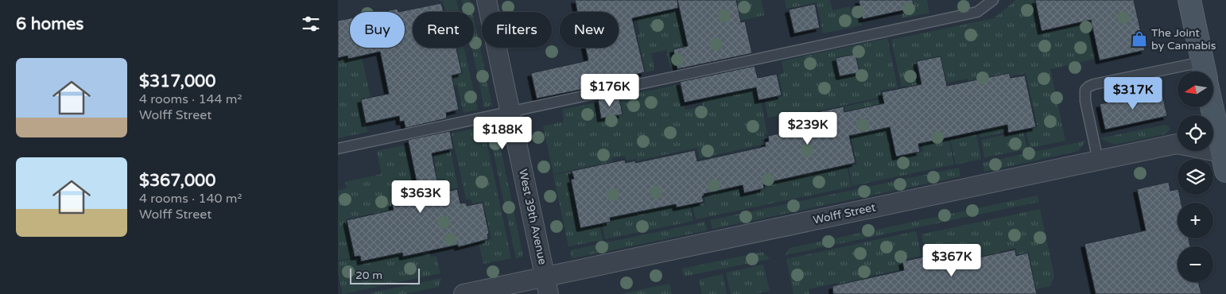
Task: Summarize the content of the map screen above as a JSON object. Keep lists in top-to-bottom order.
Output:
{
  "streets": {
    "street": ["Wolff Street", "West 39th Avenue"]
  },
  "crossings": [
    ["Wolff Street", "West 39th Avenue"]
  ],
  "places": {
    "shop": ["The Joint by Cannabis"]
  },
  "scale_bar": "20 m",
  "north": "left",
  "page": {
    "heading": "6 homes",
    "chip": [
      "Buy",
      "Rent",
      "Filters",
      "New"
    ],
    "list": [
      {
        "name": "$317,000",
        "note": "4 rooms · 144 m² · Wolff Street"
      },
      {
        "name": "$367,000",
        "note": "4 rooms · 140 m² · Wolff Street"
      }
    ],
    "map_buttons": ["+", "−"],
    "price": [
      "$176K",
      "$317K",
      "$239K",
      "$188K",
      "$363K",
      "$367K"
    ],
    "scale": "20 m"
  }
}
